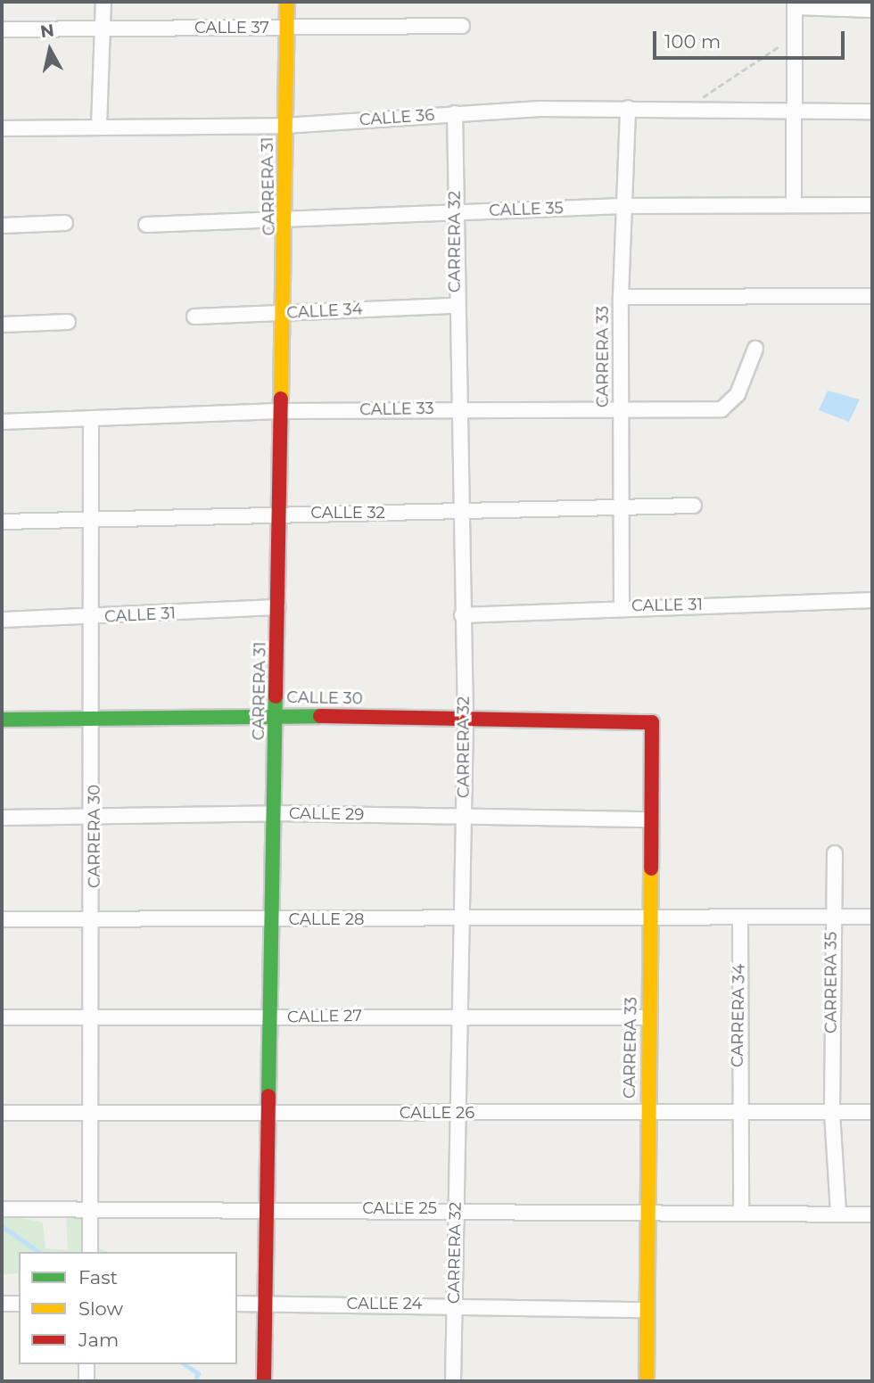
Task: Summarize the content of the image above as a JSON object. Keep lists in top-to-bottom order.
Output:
{
  "streets": {
    "street": [
      "CALLE 37",
      "CALLE 36",
      "CARRERA 31",
      "CALLE 35",
      "CARRERA 32",
      "CALLE 34",
      "CARRERA 33",
      "CALLE 33",
      "CALLE 32",
      "CALLE 31",
      "CALLE 30",
      "CALLE 29",
      "CARRERA 30",
      "CALLE 28",
      "CARRERA 35",
      "CARRERA 34",
      "CALLE 27",
      "CALLE 26",
      "CALLE 25",
      "CALLE 24"
    ]
  },
  "crossings": [
    ["CALLE 37", "CARRERA 31"],
    ["CALLE 36", "CARRERA 31"],
    ["CALLE 36", "CARRERA 32"],
    ["CALLE 36", "CARRERA 33"],
    ["CARRERA 31", "CALLE 35"],
    ["CARRERA 31", "CALLE 34"],
    ["CARRERA 31", "CALLE 33"],
    ["CARRERA 31", "CALLE 32"],
    ["CARRERA 31", "CALLE 31"],
    ["CARRERA 31", "CALLE 30"],
    ["CARRERA 31", "CALLE 29"],
    ["CARRERA 31", "CALLE 28"],
    ["CARRERA 31", "CALLE 27"],
    ["CARRERA 31", "CALLE 26"],
    ["CARRERA 31", "CALLE 25"],
    ["CARRERA 31", "CALLE 24"],
    ["CALLE 35", "CARRERA 32"],
    ["CALLE 35", "CARRERA 33"],
    ["CARRERA 32", "CALLE 34"],
    ["CARRERA 32", "CALLE 33"],
    ["CARRERA 32", "CALLE 32"],
    ["CARRERA 32", "CALLE 31"],
    ["CARRERA 32", "CALLE 30"],
    ["CARRERA 32", "CALLE 29"],
    ["CARRERA 32", "CALLE 28"],
    ["CARRERA 32", "CALLE 27"],
    ["CARRERA 32", "CALLE 26"],
    ["CARRERA 32", "CALLE 25"],
    ["CARRERA 32", "CALLE 24"],
    ["CARRERA 33", "CALLE 33"],
    ["CARRERA 33", "CALLE 32"],
    ["CARRERA 33", "CALLE 31"],
    ["CARRERA 33", "CALLE 30"],
    ["CARRERA 33", "CALLE 29"],
    ["CARRERA 33", "CALLE 28"],
    ["CARRERA 33", "CALLE 27"],
    ["CARRERA 33", "CALLE 26"],
    ["CARRERA 33", "CALLE 25"],
    ["CARRERA 33", "CALLE 24"],
    ["CALLE 33", "CARRERA 30"],
    ["CALLE 32", "CARRERA 30"],
    ["CALLE 31", "CARRERA 30"],
    ["CALLE 30", "CARRERA 30"],
    ["CALLE 29", "CARRERA 30"],
    ["CARRERA 30", "CALLE 28"],
    ["CARRERA 30", "CALLE 27"],
    ["CARRERA 30", "CALLE 26"],
    ["CARRERA 30", "CALLE 25"],
    ["CALLE 28", "CARRERA 35"],
    ["CALLE 28", "CARRERA 34"],
    ["CARRERA 35", "CALLE 26"],
    ["CARRERA 35", "CALLE 25"],
    ["CARRERA 34", "CALLE 26"],
    ["CARRERA 34", "CALLE 25"]
  ],
  "legend": ["Fast", "Slow", "Jam"],
  "scale_bar": "100 m",
  "north": "top"
}
